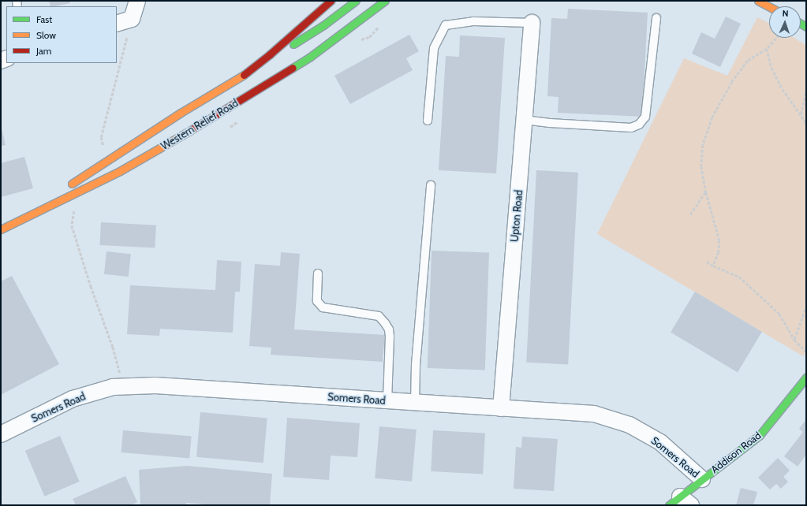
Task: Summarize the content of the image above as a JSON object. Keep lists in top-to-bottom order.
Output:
{
  "streets": {
    "main road": ["Western Relief Road", "Addison Road"],
    "street": ["Upton Road", "Somers Road"]
  },
  "crossings": [
    ["Upton Road", "Somers Road"],
    ["Somers Road", "Addison Road"]
  ],
  "legend": ["Fast", "Slow", "Jam"],
  "north": "top"
}
